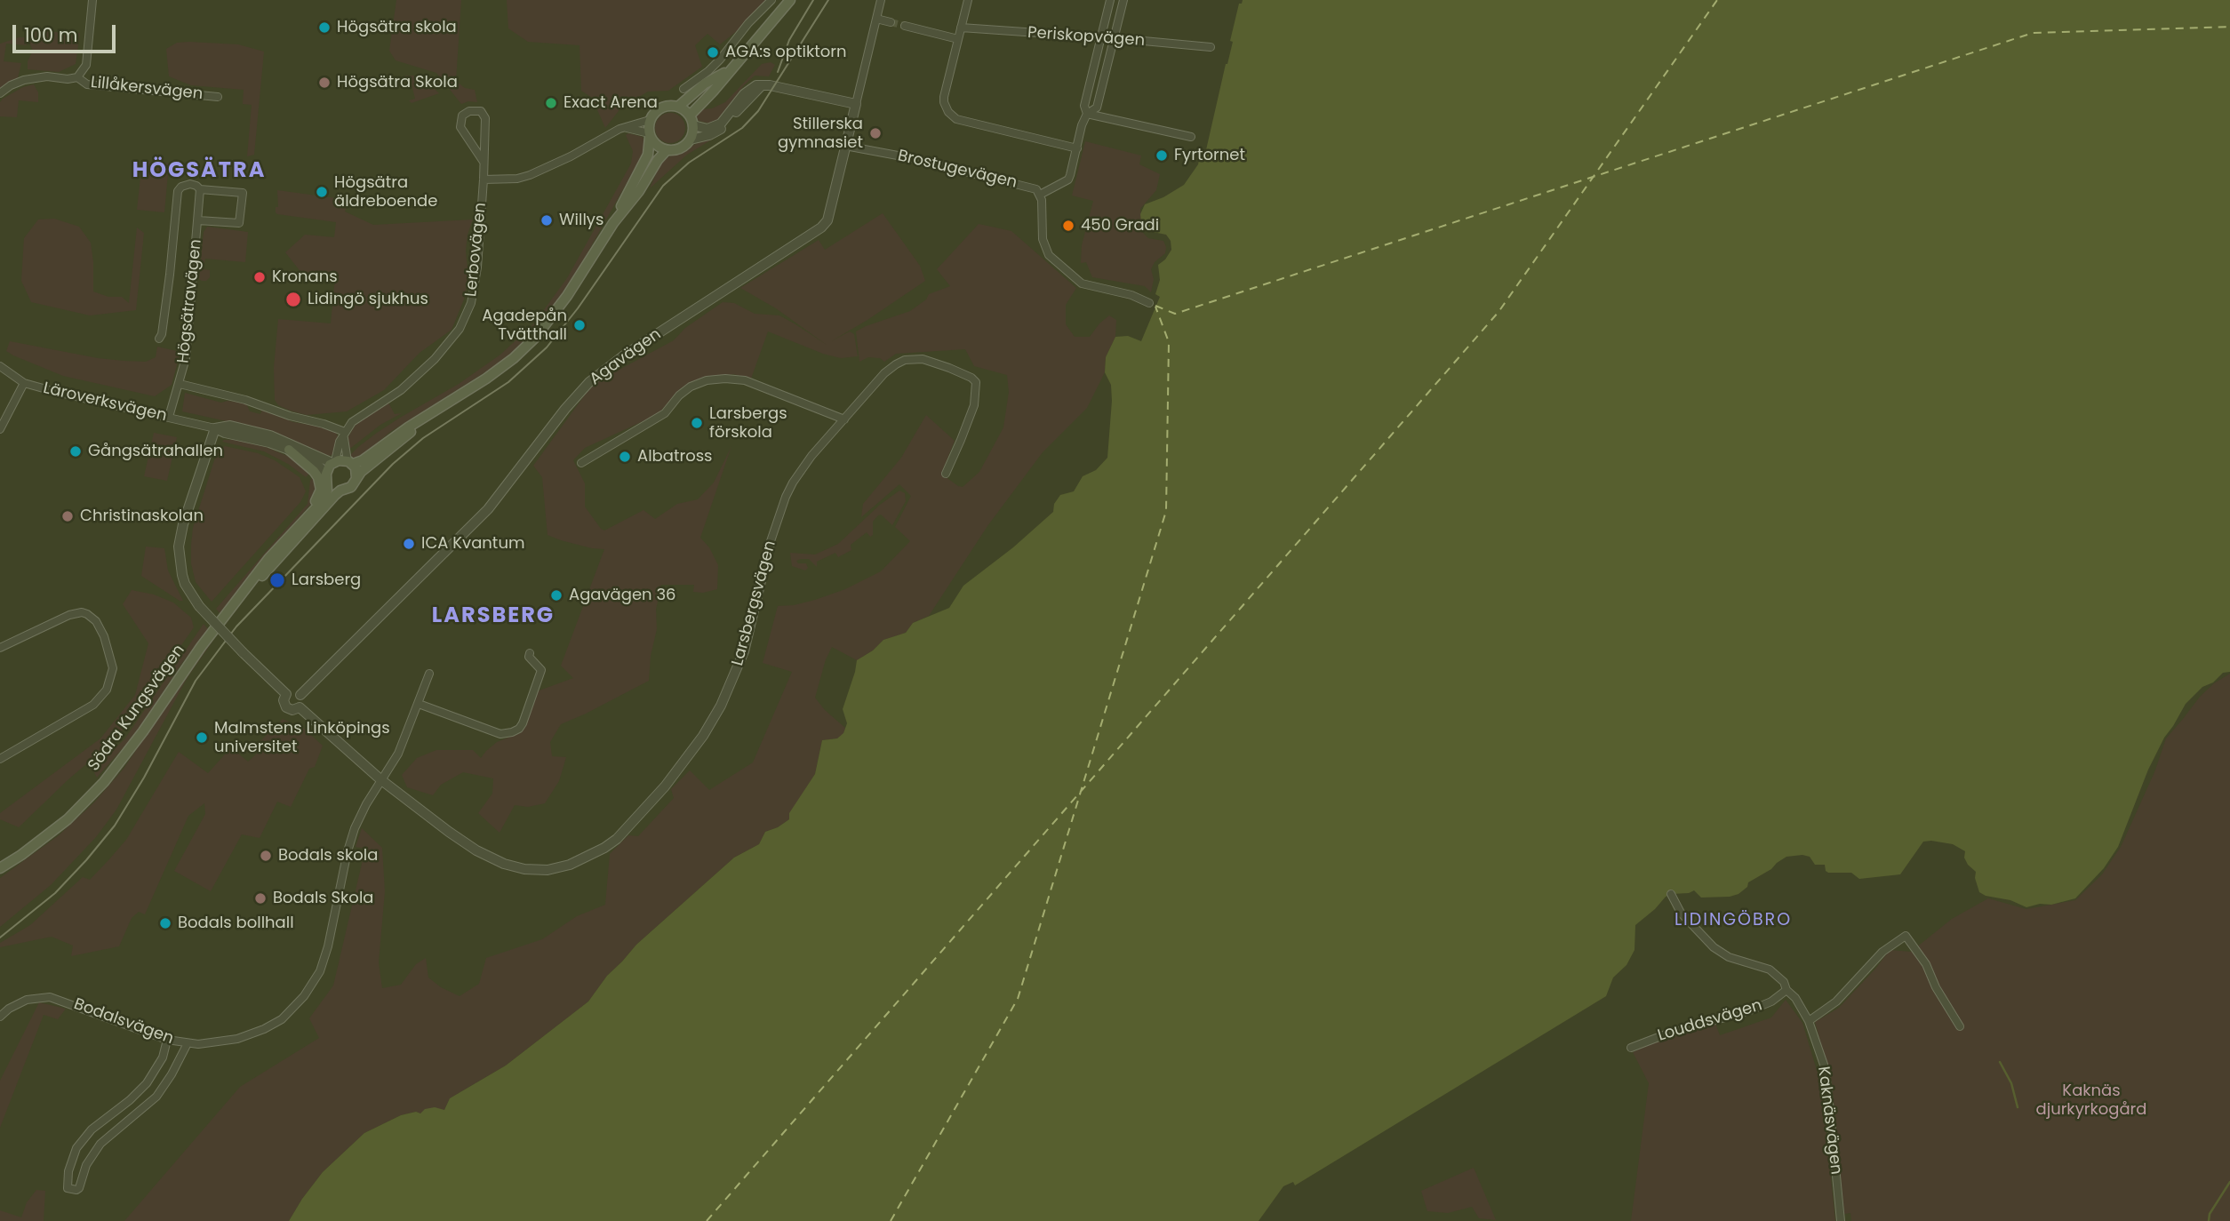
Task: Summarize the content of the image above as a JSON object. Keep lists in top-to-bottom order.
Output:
{
  "streets": {
    "main road": ["Södra Kungsvägen"],
    "street": [
      "Periskopvägen",
      "Lillåkersvägen",
      "Brostugevägen",
      "Lerbovägen",
      "Högsätravägen",
      "Agavägen",
      "Läroverksvägen",
      "Larsbergsvägen",
      "Louddsvägen",
      "Bodalsvägen",
      "Kaknäsvägen"
    ]
  },
  "crossings": [
    ["Brostugevägen", "Agavägen"],
    ["Högsätravägen", "Läroverksvägen"],
    ["Agavägen", "Larsbergsvägen"],
    ["Läroverksvägen", "Södra Kungsvägen"],
    ["Larsbergsvägen", "Bodalsvägen"],
    ["Louddsvägen", "Kaknäsvägen"]
  ],
  "districts": ["HÖGSÄTRA", "LARSBERG", "LIDINGÖBRO"],
  "parks": ["Kaknäs djurkyrkogård"],
  "places": [
    "Högsätra skola",
    "AGA:s optiktorn",
    "Högsätra Skola",
    "Exact Arena",
    "Stillerska gymnasiet",
    "Fyrtornet",
    "Högsätra äldreboende",
    "Willys",
    "450 Gradi",
    "Kronans",
    "Lidingö sjukhus",
    "Agadepån Tvätthall",
    "Larsbergs förskola",
    "Gångsätrahallen",
    "Albatross",
    "Christinaskolan",
    "ICA Kvantum",
    "Larsberg",
    "Agavägen 36",
    "Malmstens Linköpings universitet",
    "Bodals skola",
    "Bodals Skola",
    "Bodals bollhall"
  ],
  "scale_bar": "100 m"
}
